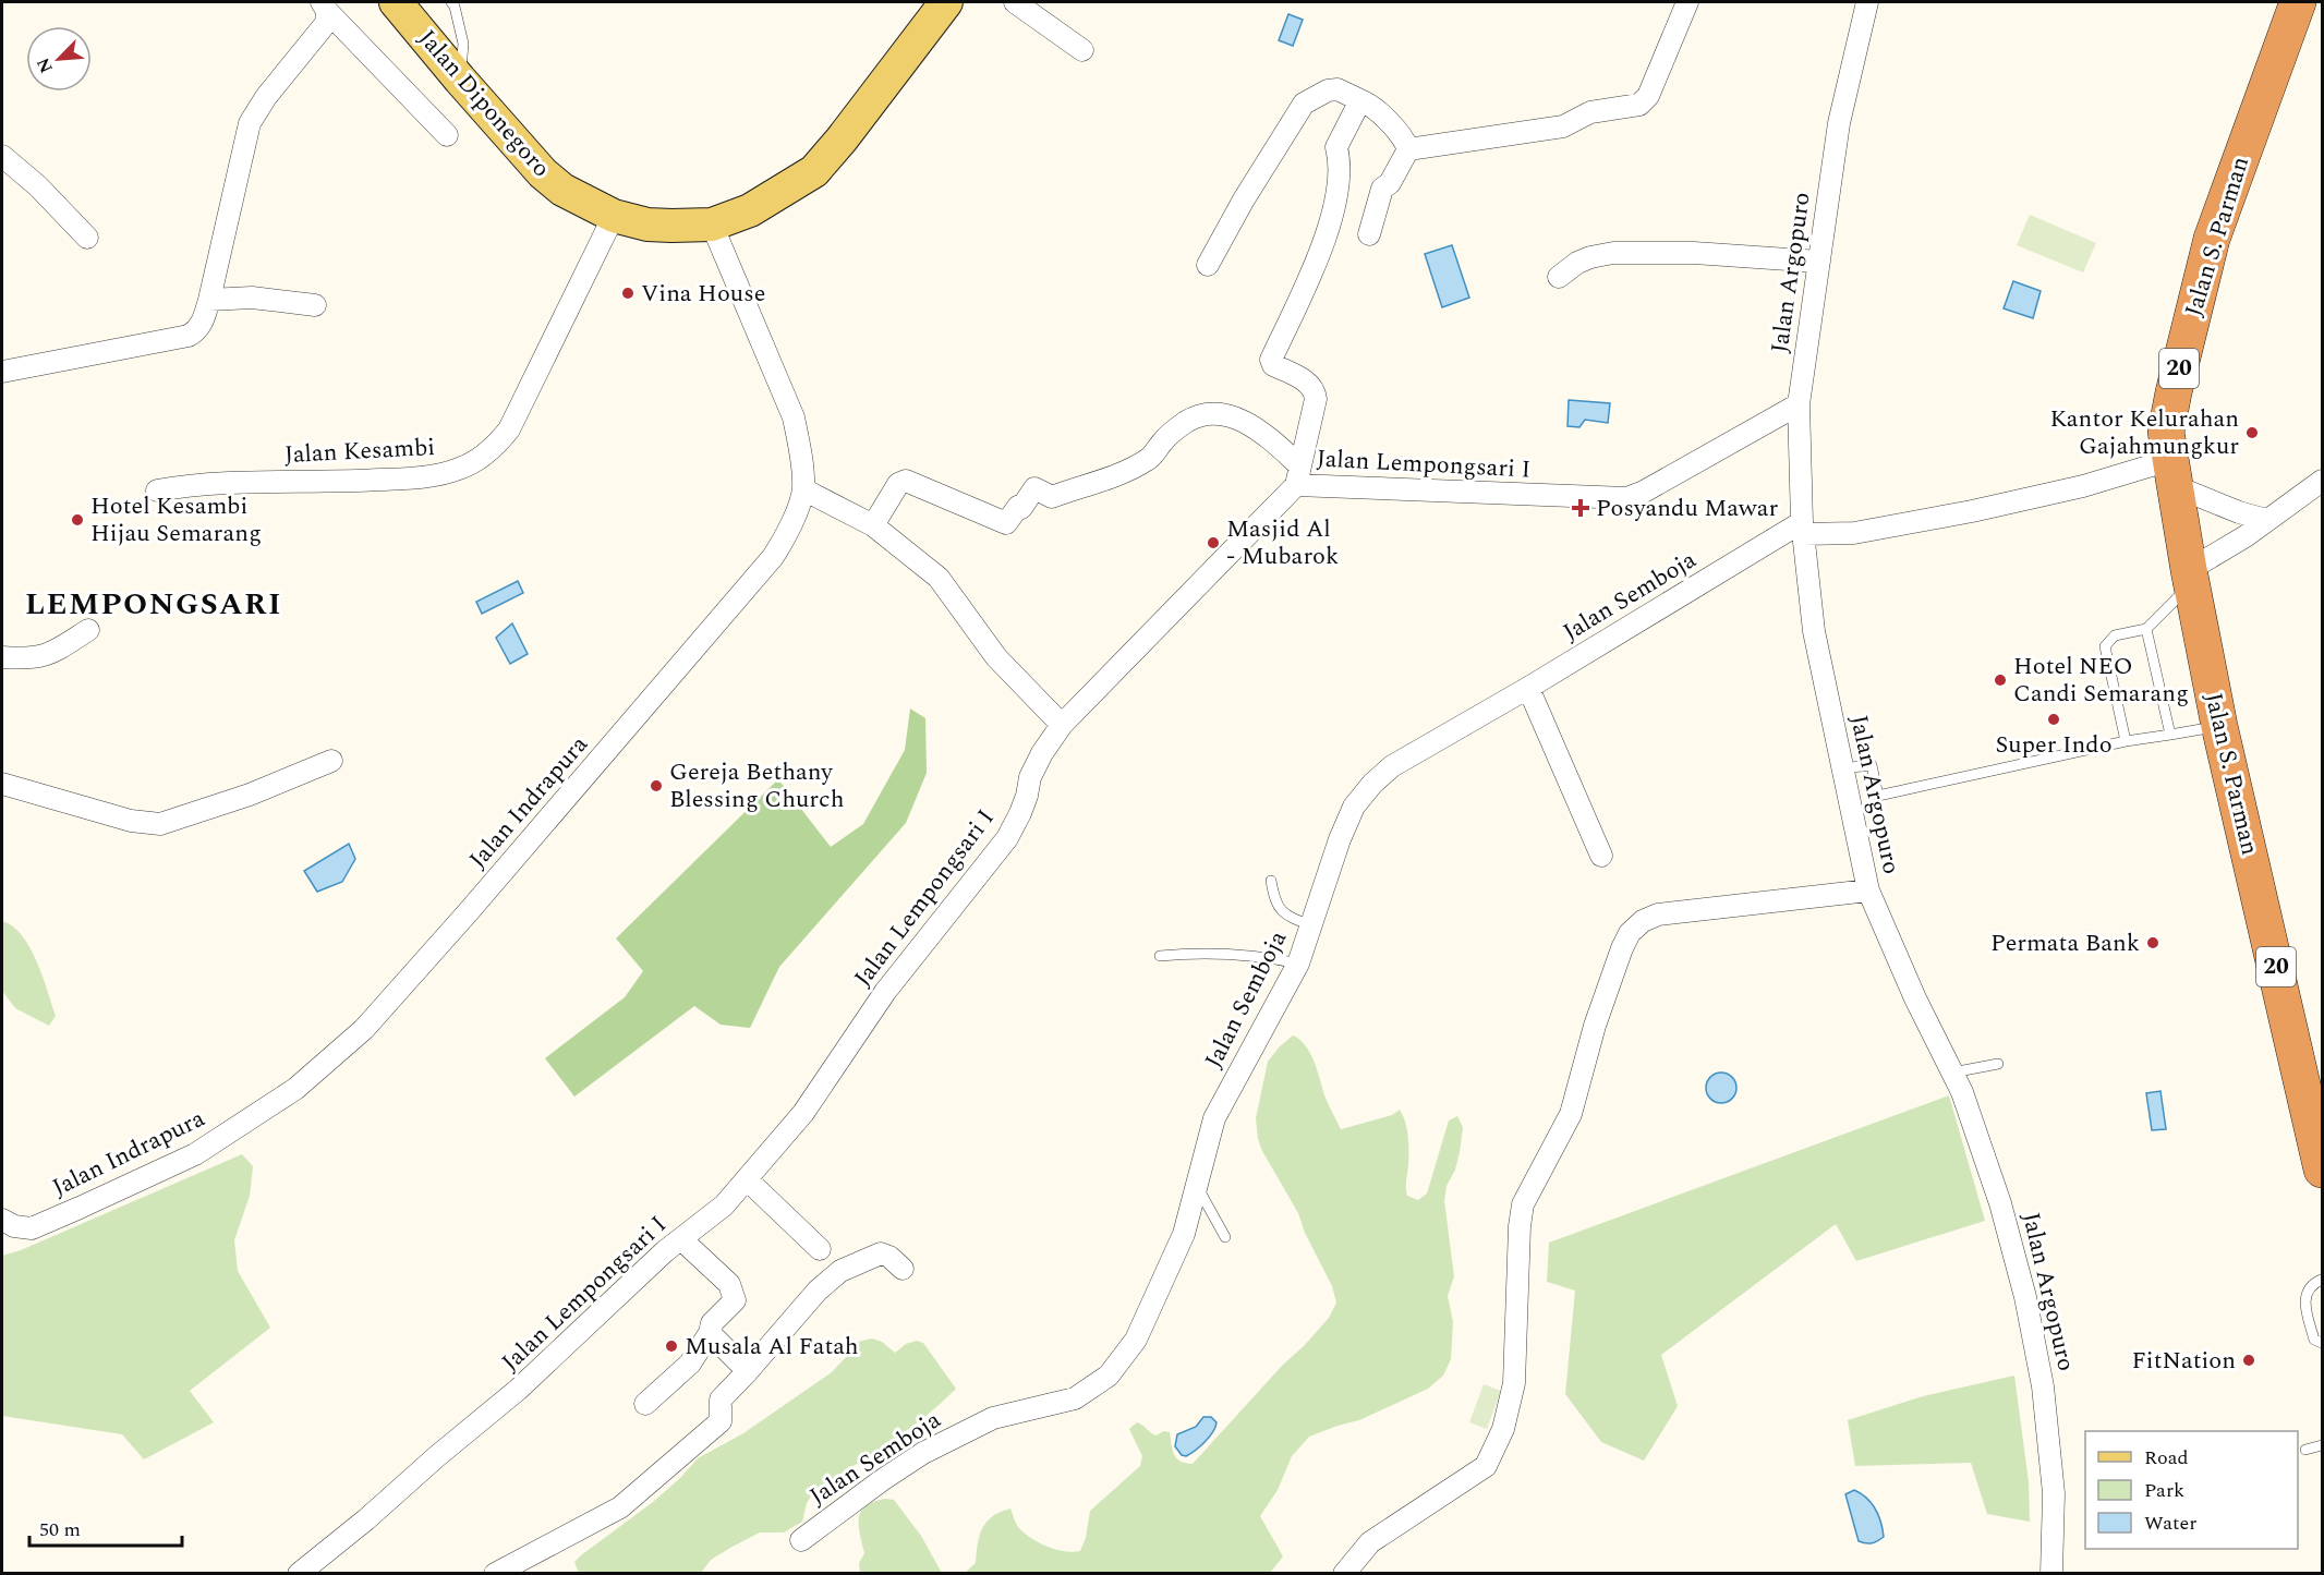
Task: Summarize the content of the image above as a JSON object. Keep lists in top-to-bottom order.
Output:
{
  "streets": {
    "highway": ["Jalan S. Parman", "20"],
    "main road": ["Jalan Diponegoro"],
    "street": [
      "Jalan Argopuro",
      "Jalan Kesambi",
      "Jalan Lempongsari I",
      "Jalan Semboja",
      "Jalan Indrapura"
    ]
  },
  "crossings": [
    ["Jalan Diponegoro", "Jalan Kesambi"],
    ["Jalan Diponegoro", "Jalan Indrapura"],
    ["Jalan Argopuro", "Jalan Lempongsari I"],
    ["Jalan Argopuro", "Jalan Semboja"]
  ],
  "districts": ["LEMPONGSARI"],
  "places": {
    "other": [
      "Vina House",
      "Kantor Kelurahan Gajahmungkur",
      "Hotel Kesambi Hijau Semarang",
      "Masjid Al - Mubarok",
      "Hotel NEO Candi Semarang",
      "Super Indo",
      "Gereja Bethany Blessing Church",
      "Permata Bank",
      "Musala Al Fatah",
      "FitNation"
    ],
    "health": ["Posyandu Mawar"]
  },
  "legend": ["Road", "Park", "Water"],
  "scale_bar": "50 m",
  "north": "bottom left"
}
